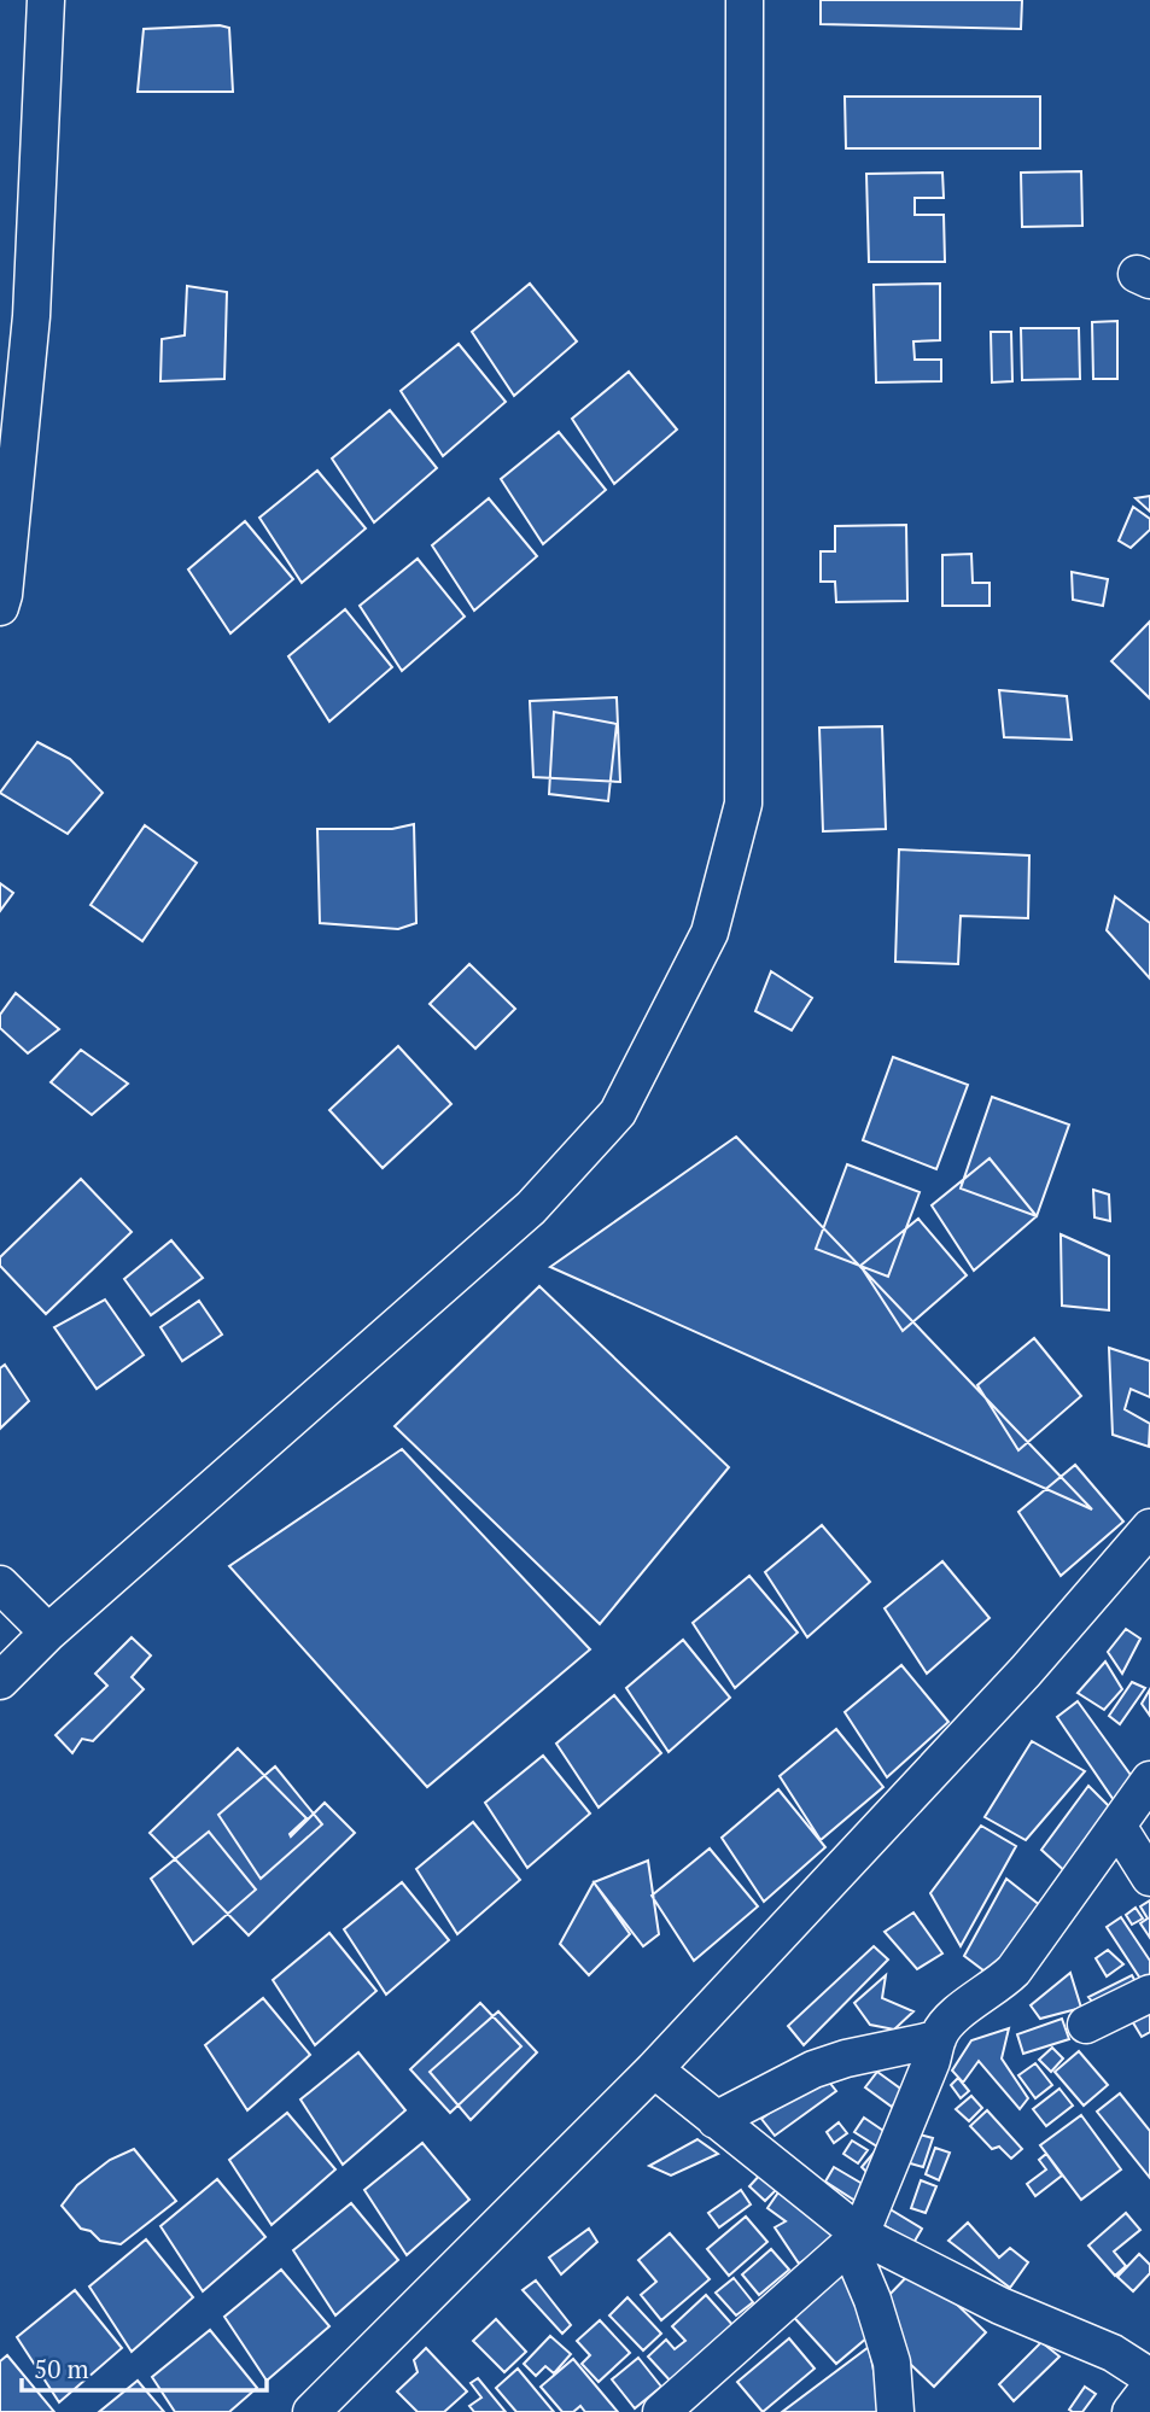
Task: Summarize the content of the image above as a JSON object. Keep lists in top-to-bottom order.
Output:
{
  "scale_bar": "50 m"
}
